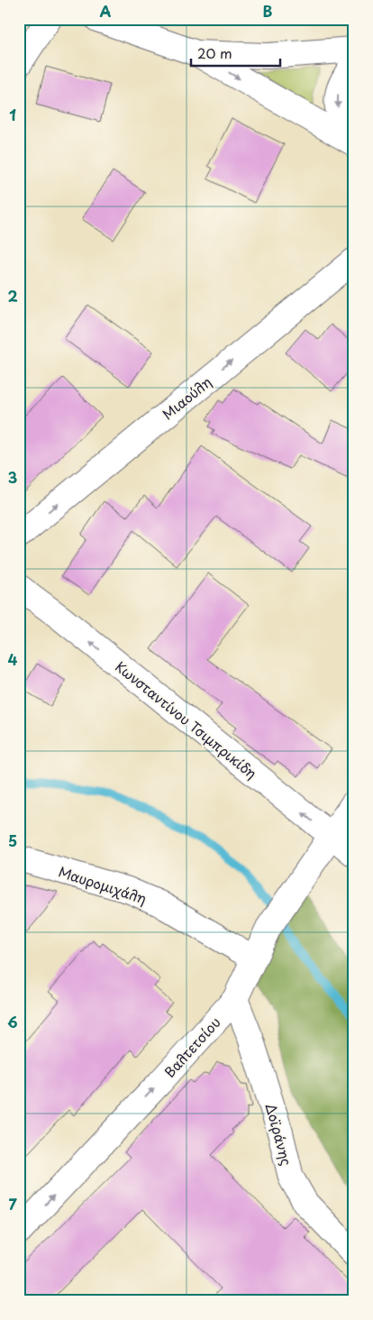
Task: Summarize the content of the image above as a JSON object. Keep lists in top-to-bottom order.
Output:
{
  "streets": {
    "street": [
      "Μιαούλη",
      "Κωνσταντίνου Τσιμπρικίδη",
      "Μαυρομιχάλη",
      "Βαλτετσίου",
      "Δοϊράνης"
    ]
  },
  "crossings": [
    ["Κωνσταντίνου Τσιμπρικίδη", "Βαλτετσίου"],
    ["Μαυρομιχάλη", "Βαλτετσίου"],
    ["Βαλτετσίου", "Δοϊράνης"]
  ],
  "one_way": ["Μιαούλη", "Κωνσταντίνου Τσιμπρικίδη", "Βαλτετσίου"],
  "scale_bar": "20 m",
  "grid": {
    "columns": ["A", "B"],
    "rows": [
      "1",
      "2",
      "3",
      "4",
      "5",
      "6",
      "7"
    ]
  }
}
